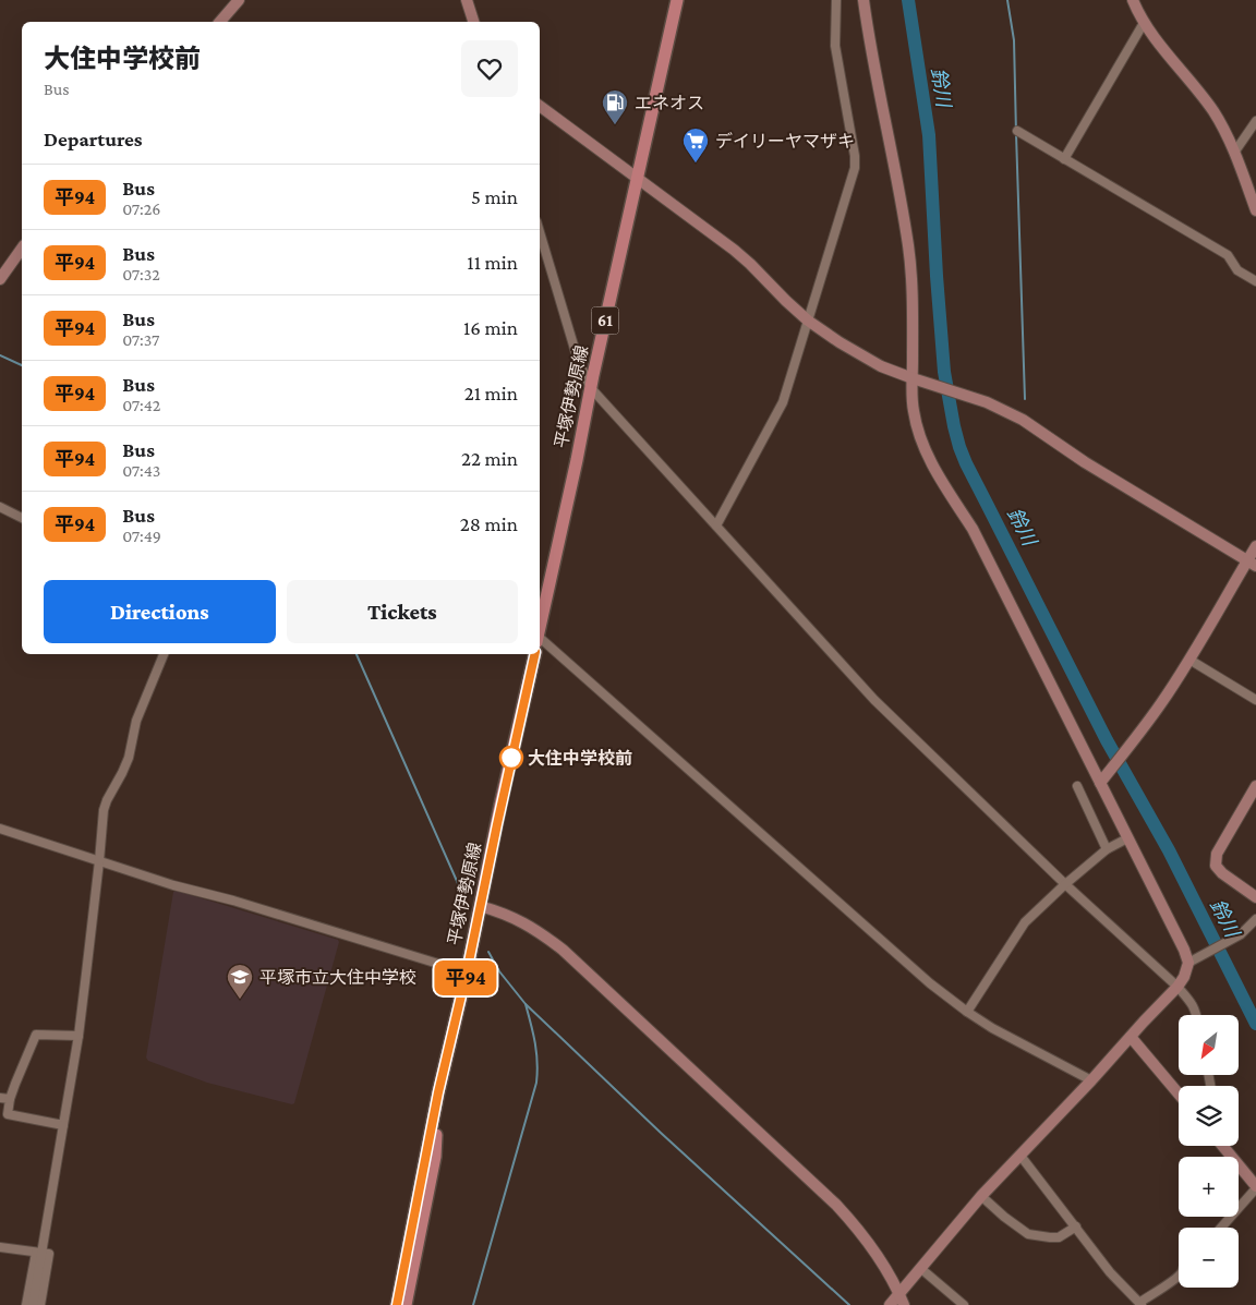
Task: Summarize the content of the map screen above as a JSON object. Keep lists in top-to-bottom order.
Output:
{
  "streets": {
    "main road": ["61", "平塚伊勢原線"]
  },
  "water": ["鈴川"],
  "places": {
    "fuel station": ["エネオス"],
    "supermarket": ["デイリーヤマザキ"],
    "other": ["大住中学校前"],
    "school or university": ["平塚市立大住中学校"]
  },
  "lines": ["bus line 平94"],
  "north": "bottom left",
  "page": {
    "on_map": "平94",
    "heading": [
      ["大住中学校前", "Bus"],
      "Departures"
    ],
    "list": [
      {
        "mark": "平94",
        "name": "Bus",
        "note": "07:26",
        "value": "5 min"
      },
      {
        "mark": "平94",
        "name": "Bus",
        "note": "07:32",
        "value": "11 min"
      },
      {
        "mark": "平94",
        "name": "Bus",
        "note": "07:37",
        "value": "16 min"
      },
      {
        "mark": "平94",
        "name": "Bus",
        "note": "07:42",
        "value": "21 min"
      },
      {
        "mark": "平94",
        "name": "Bus",
        "note": "07:43",
        "value": "22 min"
      },
      {
        "mark": "平94",
        "name": "Bus",
        "note": "07:49",
        "value": "28 min"
      }
    ],
    "buttons": ["Directions", "Tickets"],
    "map_buttons": ["+", "−"]
  }
}
